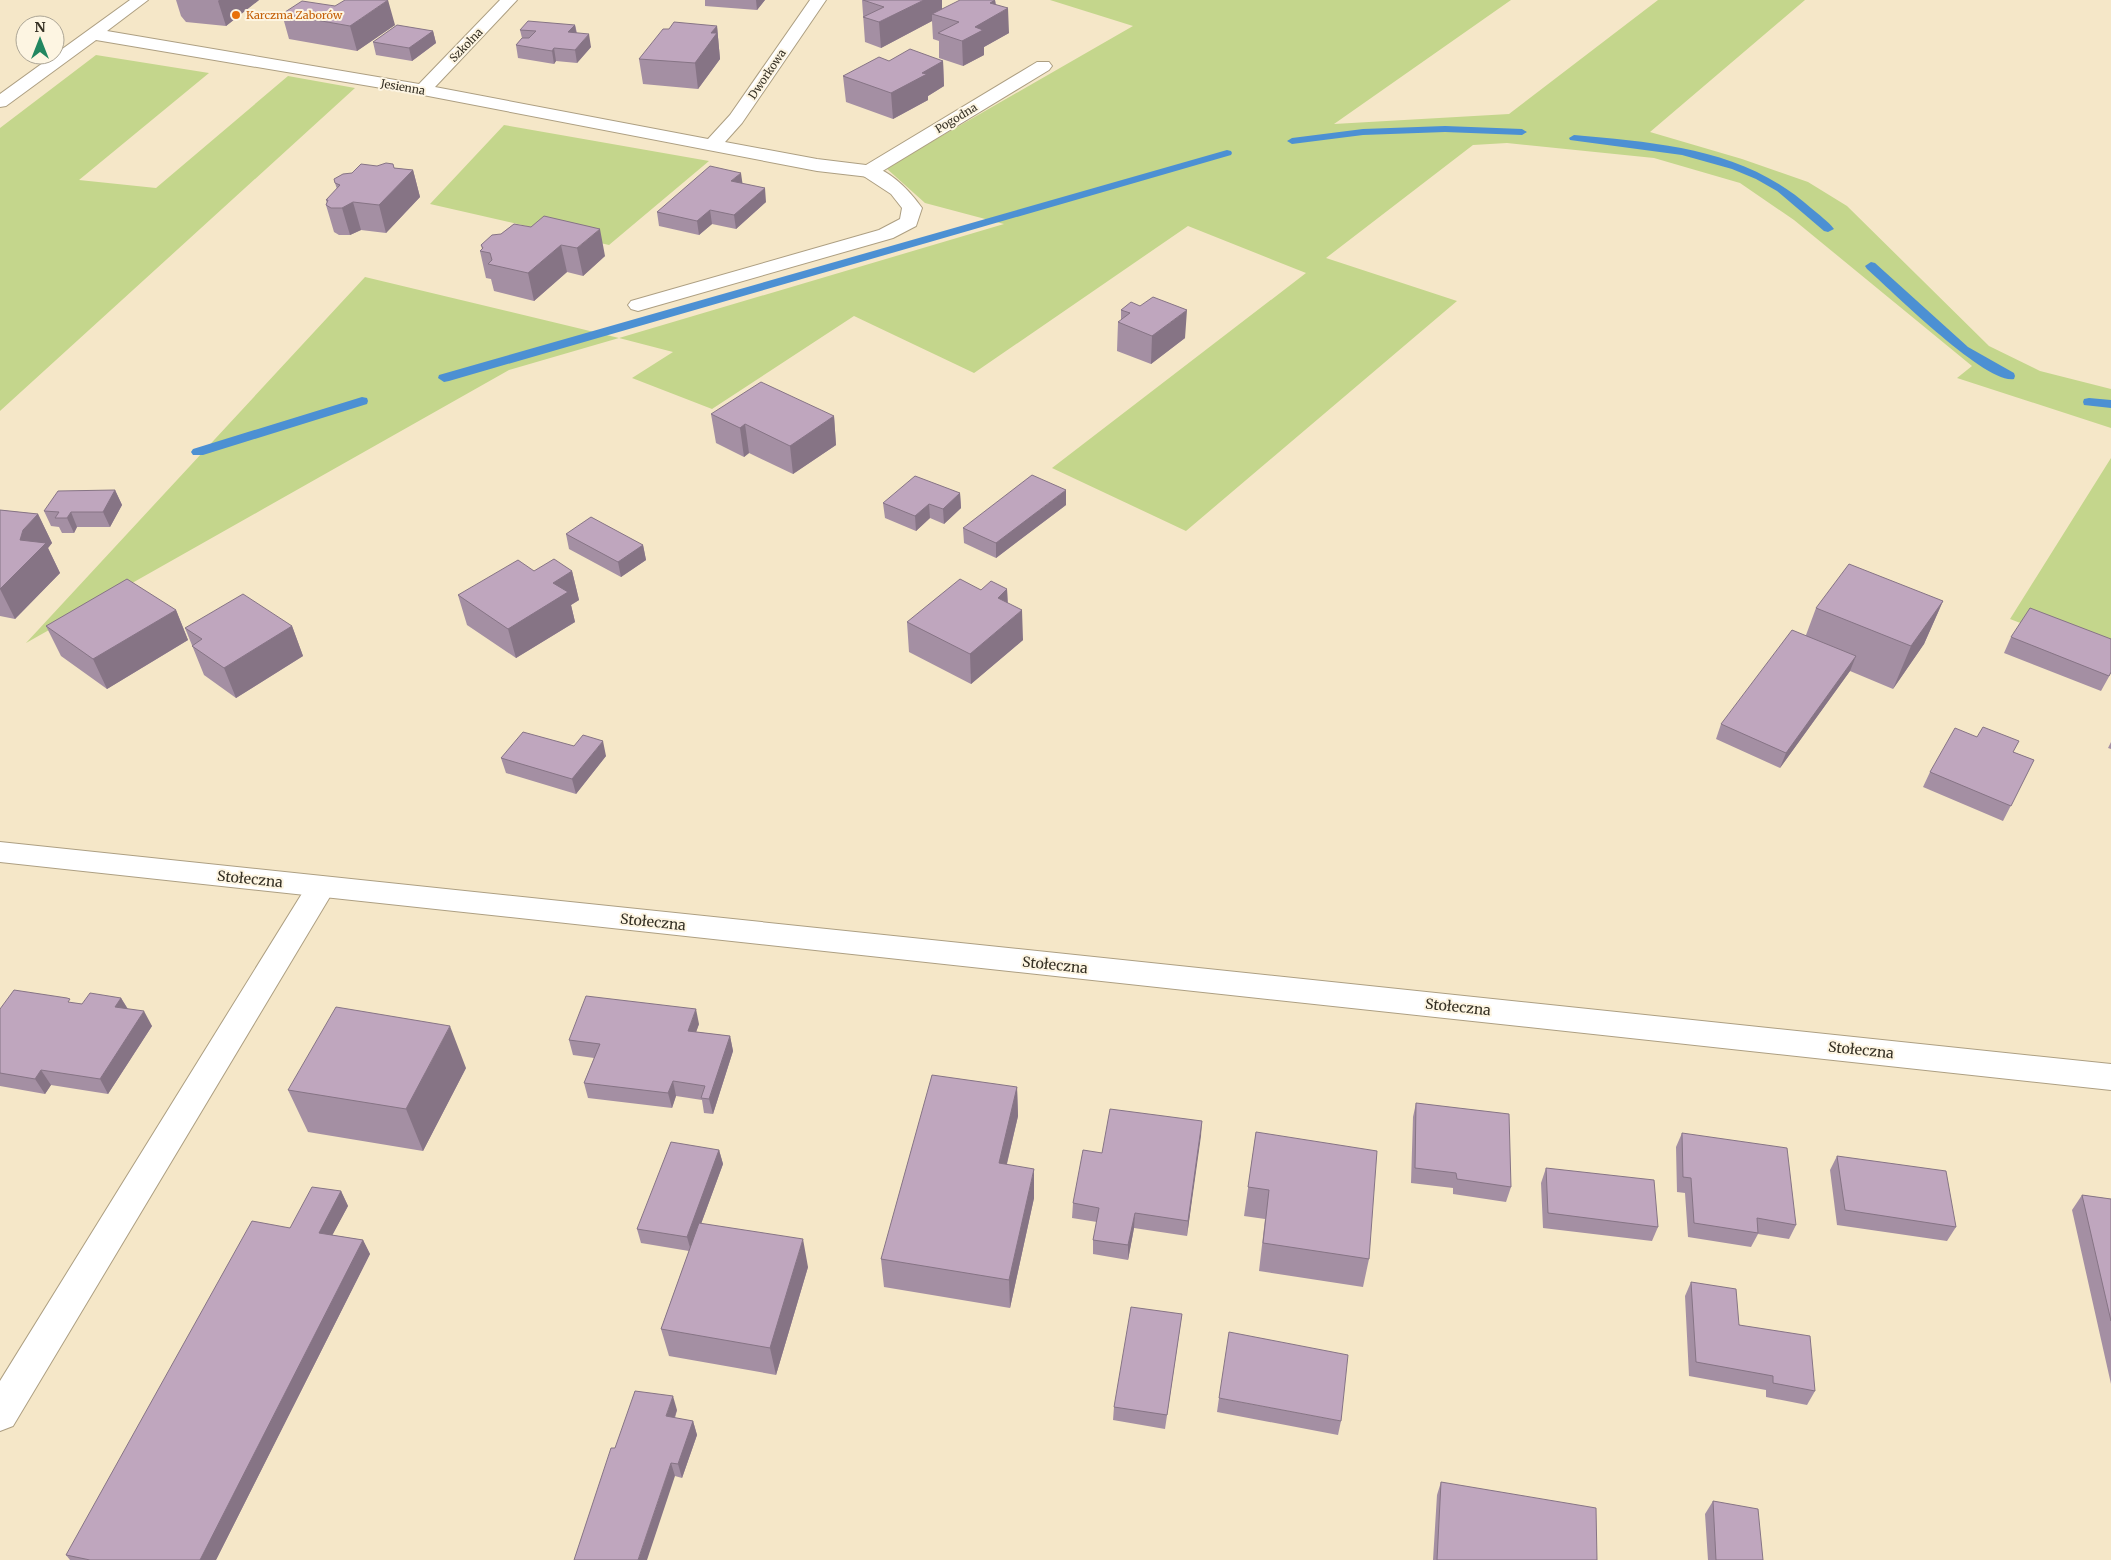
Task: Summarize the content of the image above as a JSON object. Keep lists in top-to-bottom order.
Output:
{
  "streets": {
    "street": [
      "Szkolna",
      "Dworkowa",
      "Jesienna",
      "Pogodna",
      "Stołeczna"
    ]
  },
  "crossings": [
    ["Szkolna", "Jesienna"],
    ["Dworkowa", "Jesienna"],
    ["Jesienna", "Pogodna"]
  ],
  "places": ["Karczma Zaborów"],
  "north": "top"
}
